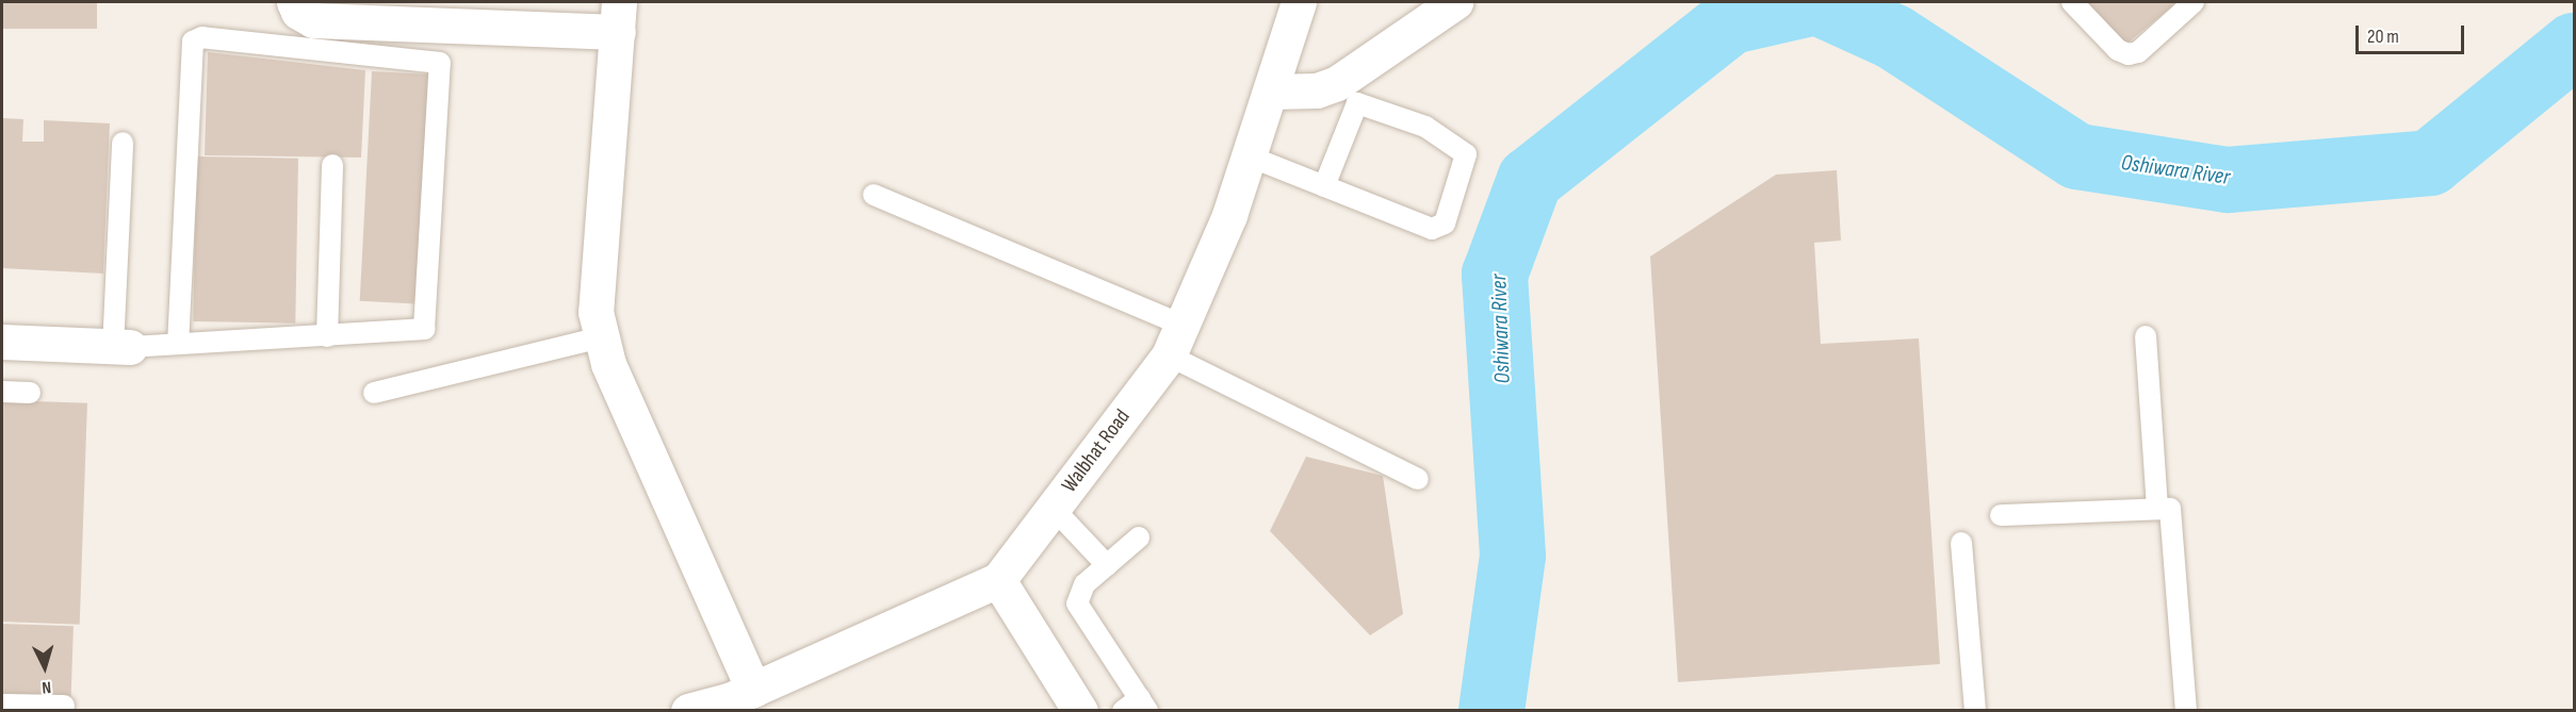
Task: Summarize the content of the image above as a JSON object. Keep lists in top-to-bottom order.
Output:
{
  "streets": {
    "street": ["Walbhat Road"]
  },
  "water": ["Oshiwara River"],
  "scale_bar": "20 m",
  "north": "bottom"
}
